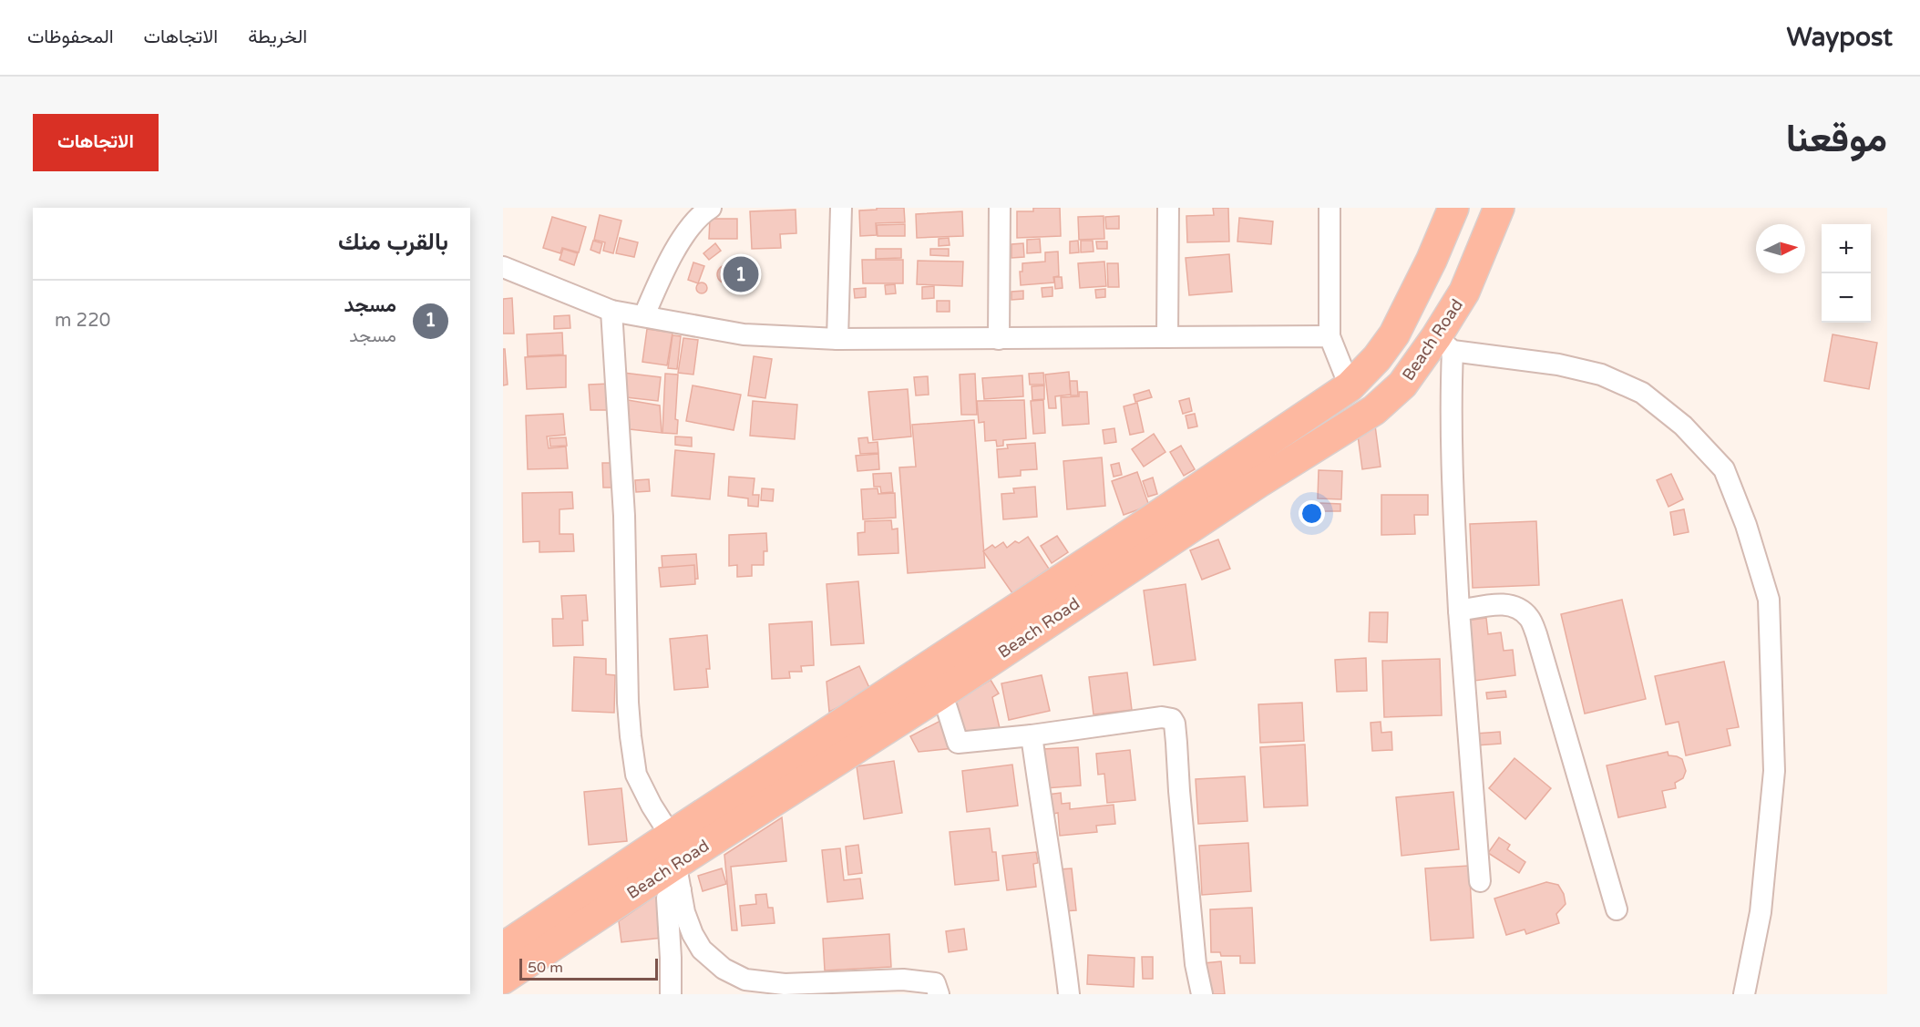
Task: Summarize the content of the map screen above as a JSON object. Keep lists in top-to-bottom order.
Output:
{
  "streets": {
    "highway": ["Beach Road"]
  },
  "scale_bar": "50 m",
  "north": "right",
  "page": {
    "header": "Waypost",
    "nav": ["الخريطة", "الاتجاهات", "المحفوظات"],
    "title": "موقعنا",
    "buttons": "الاتجاهات",
    "heading": "بالقرب منك",
    "map_buttons": ["+", "−"],
    "pins": "1",
    "list": [
      {
        "mark": "1",
        "name": "مسجد",
        "note": "مسجد",
        "value": "220 m"
      }
    ],
    "scale": "50 m"
  }
}
